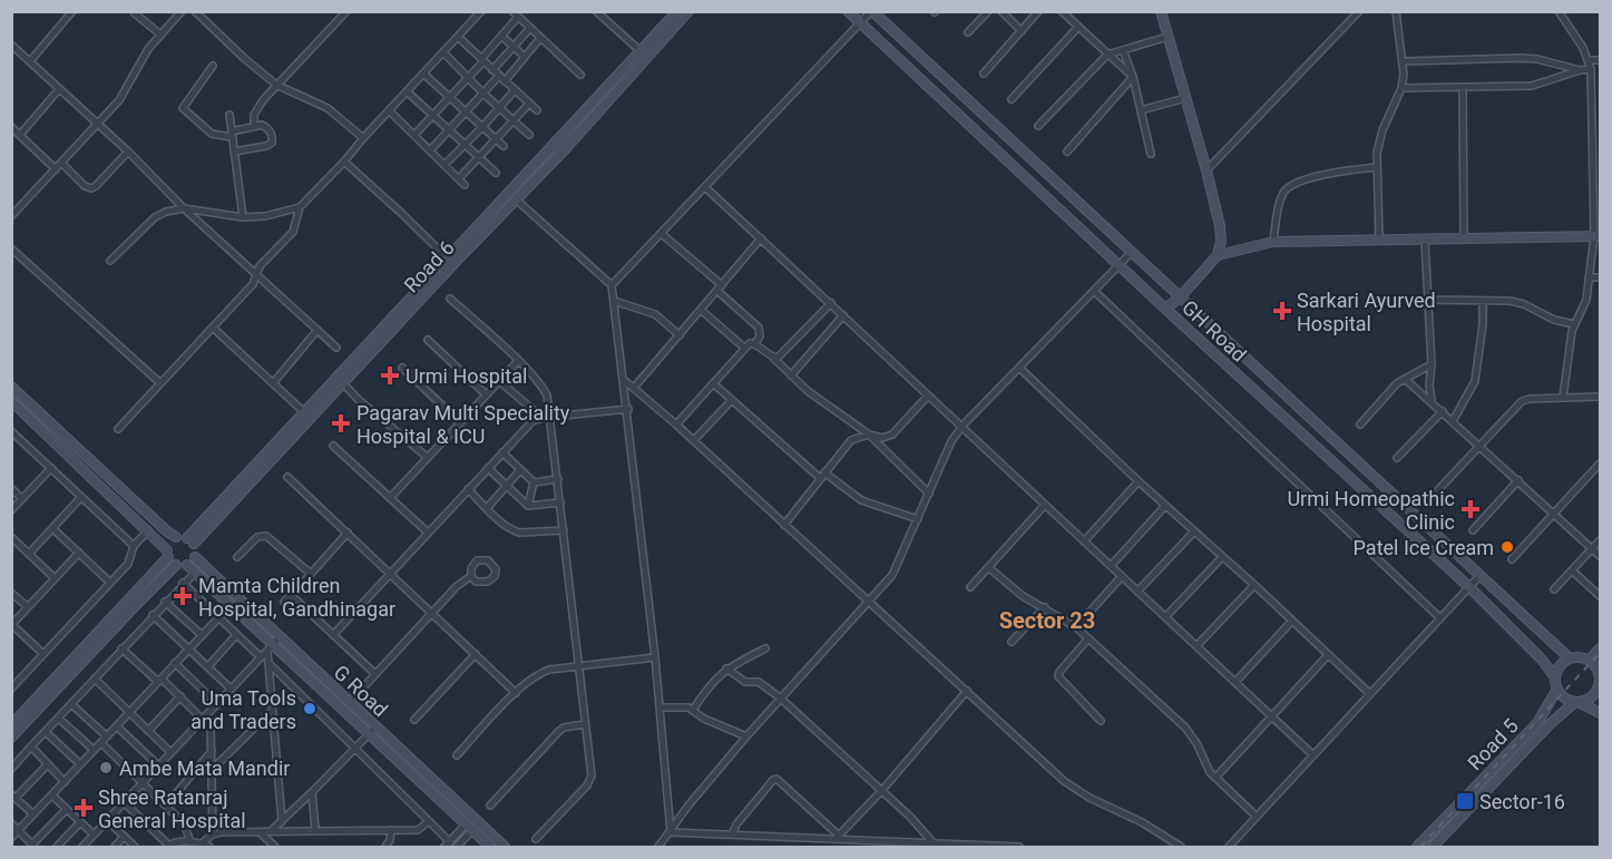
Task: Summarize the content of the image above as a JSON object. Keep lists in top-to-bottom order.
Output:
{
  "streets": {
    "street": [
      "Road 6",
      "GH Road",
      "G Road",
      "Road 5"
    ]
  },
  "crossings": [
    ["Road 6", "G Road"],
    ["GH Road", "Road 5"]
  ],
  "districts": ["Sector 23"],
  "places": {
    "health": [
      "Sarkari Ayurved Hospital",
      "Urmi Hospital",
      "Pagarav Multi Speciality Hospital & ICU",
      "Urmi Homeopathic Clinic",
      "Mamta Children Hospital, Gandhinagar",
      "Shree Ratanraj General Hospital"
    ],
    "other": ["Patel Ice Cream", "Uma Tools and Traders", "Ambe Mata Mandir"],
    "transit": ["Sector-16"]
  }
}
